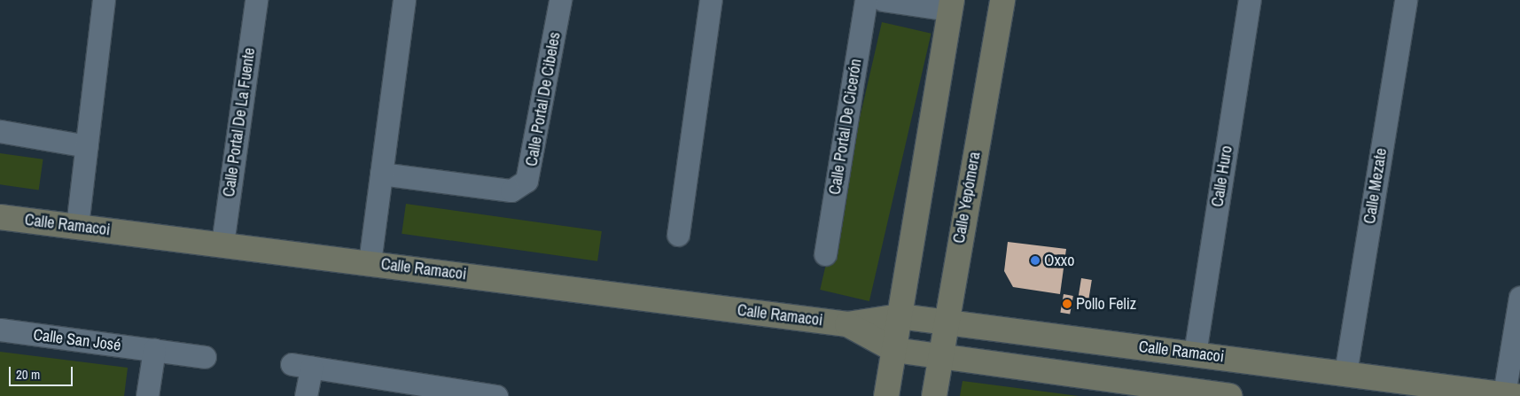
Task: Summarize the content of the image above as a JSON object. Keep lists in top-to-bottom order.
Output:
{
  "streets": {
    "street": [
      "Calle Portal De Cibeles",
      "Calle Portal De La Fuente",
      "Calle Portal De Cicerón",
      "Calle Huro",
      "Calle Mezate",
      "Calle Yepómera",
      "Calle Ramacoi",
      "Calle San José"
    ]
  },
  "crossings": [
    ["Calle Portal De La Fuente", "Calle Ramacoi"],
    ["Calle Huro", "Calle Ramacoi"],
    ["Calle Mezate", "Calle Ramacoi"],
    ["Calle Yepómera", "Calle Ramacoi"]
  ],
  "places": ["Oxxo", "Pollo Feliz"],
  "scale_bar": "20 m"
}
